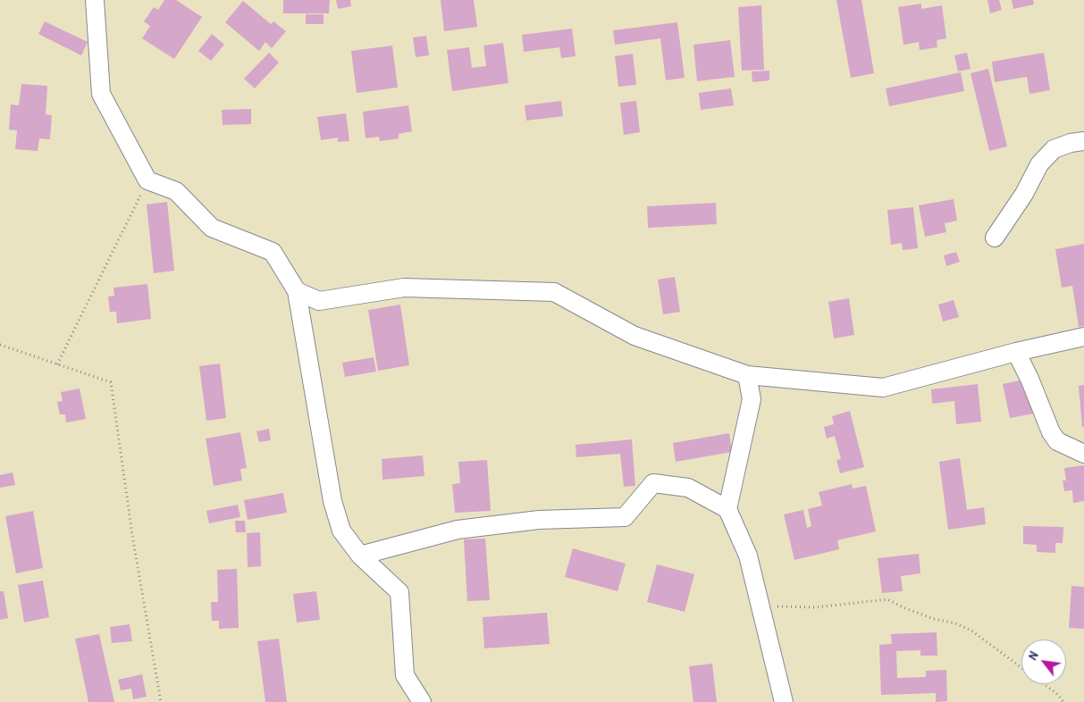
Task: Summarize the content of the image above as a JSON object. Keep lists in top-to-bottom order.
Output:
{
  "north": "top left"
}
